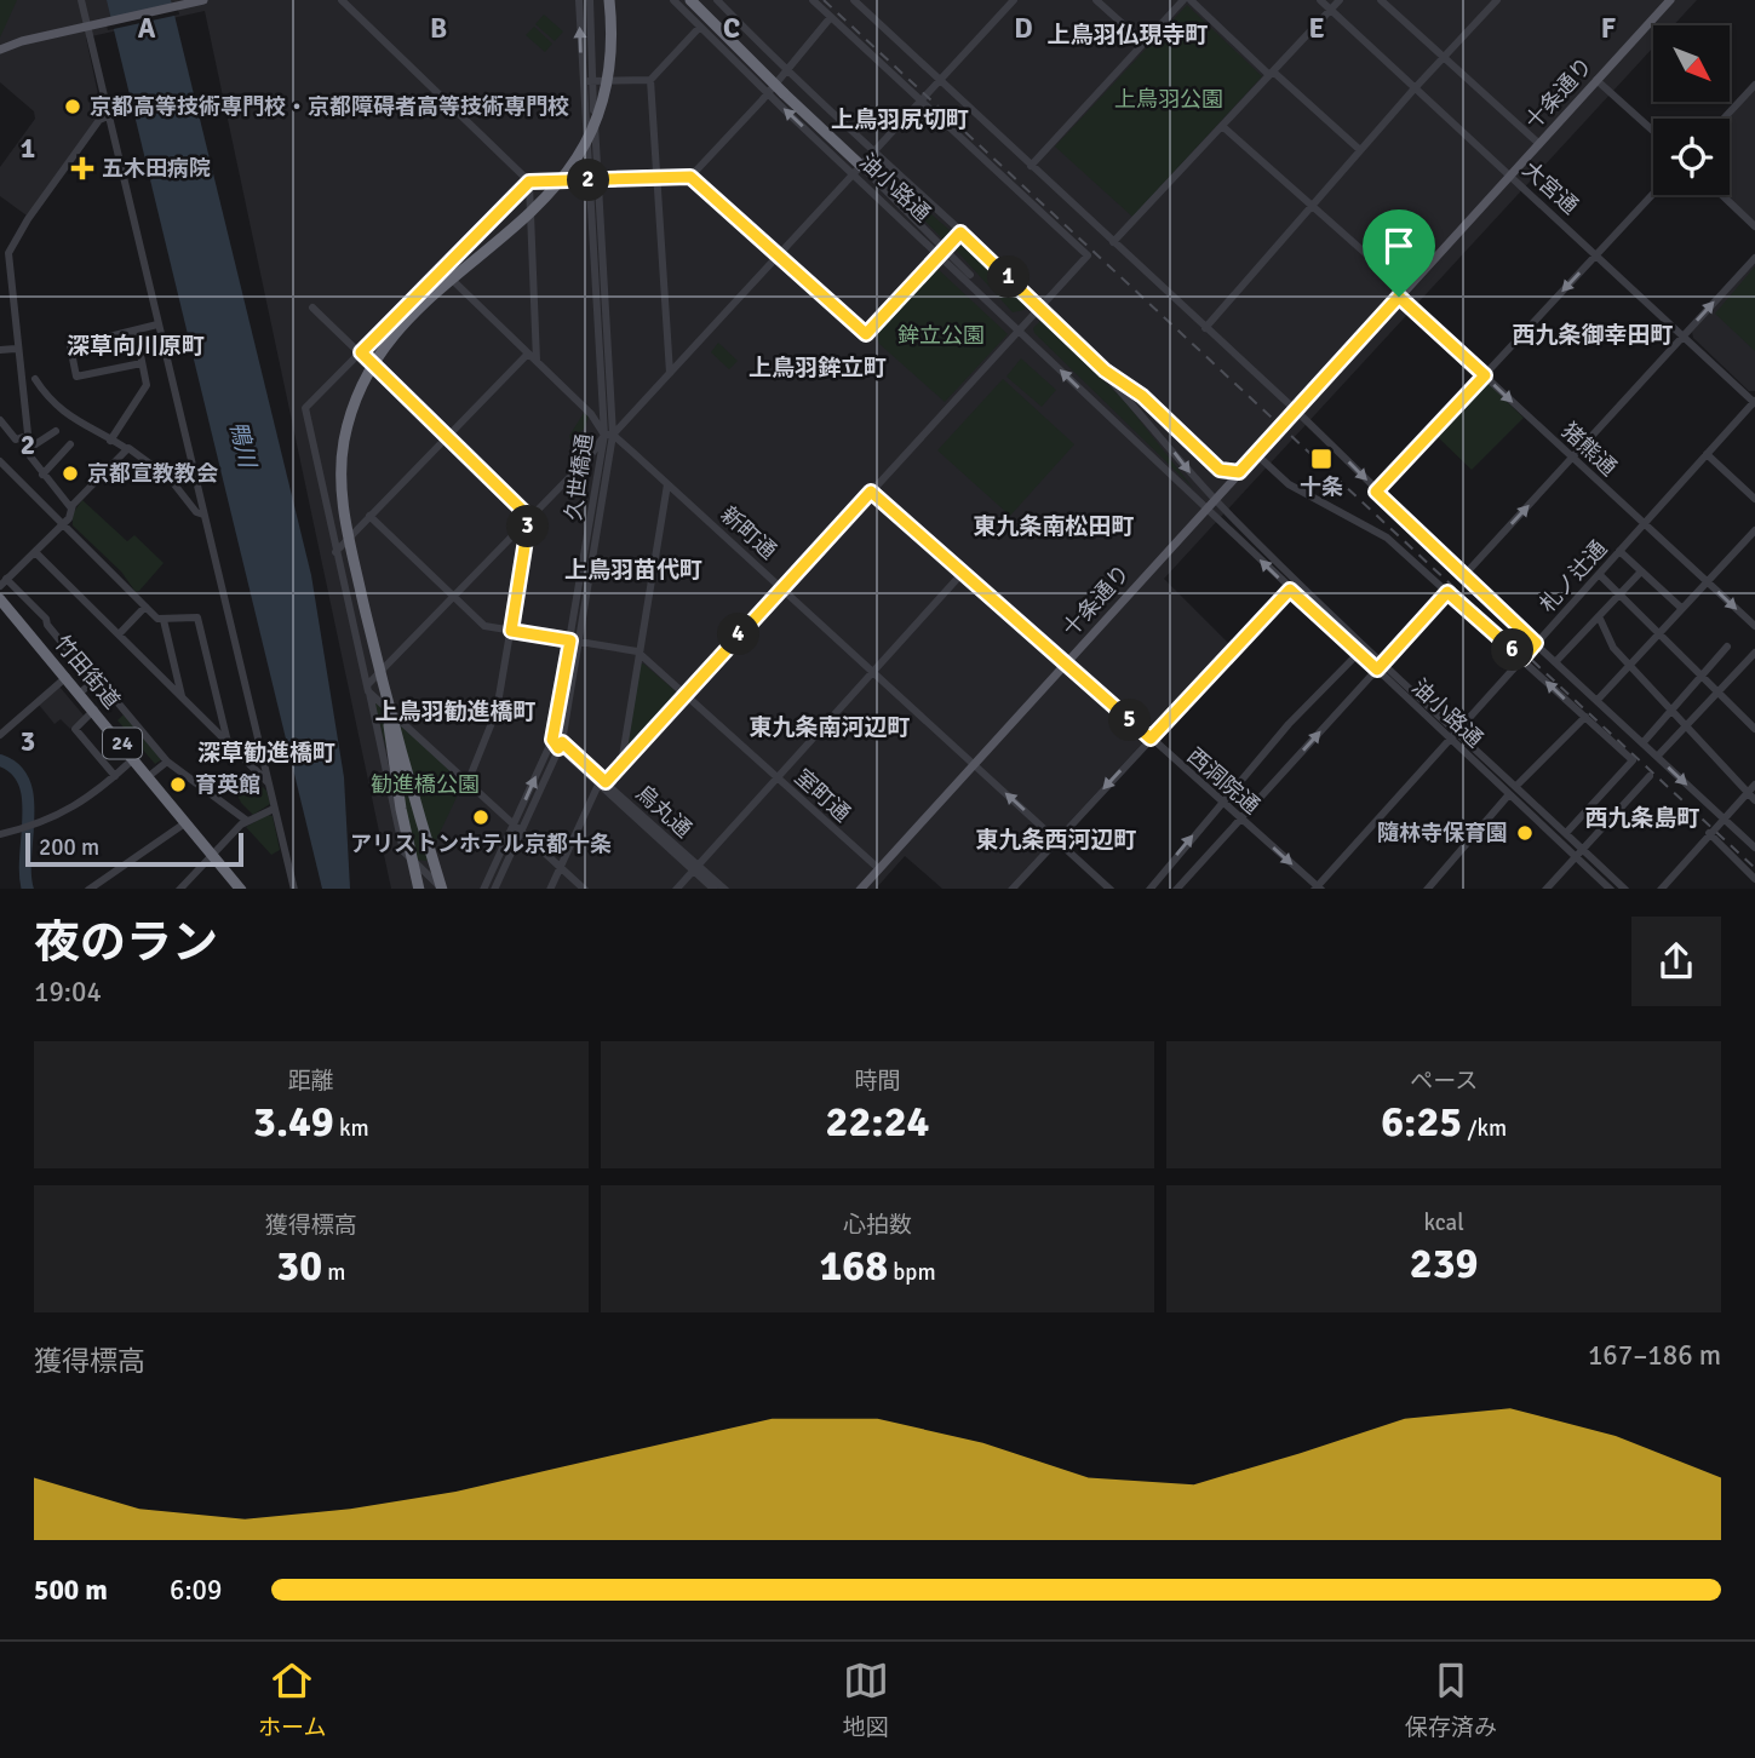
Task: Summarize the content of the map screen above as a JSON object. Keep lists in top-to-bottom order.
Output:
{
  "streets": {
    "highway": ["竹田街道", "24"],
    "main road": ["十条通り"],
    "street": [
      "油小路通",
      "大宮通",
      "猪熊通",
      "久世橋通",
      "新町通",
      "札ノ辻通",
      "西洞院通",
      "室町通",
      "烏丸通"
    ]
  },
  "crossings": [
    ["十条通り", "油小路通"],
    ["十条通り", "大宮通"],
    ["十条通り", "猪熊通"],
    ["十条通り", "新町通"],
    ["十条通り", "西洞院通"],
    ["十条通り", "室町通"],
    ["油小路通", "札ノ辻通"],
    ["大宮通", "札ノ辻通"],
    ["猪熊通", "札ノ辻通"],
    ["久世橋通", "新町通"],
    ["久世橋通", "烏丸通"],
    ["札ノ辻通", "西洞院通"]
  ],
  "districts": [
    "上鳥羽仏現寺町",
    "上鳥羽尻切町",
    "西九条御幸田町",
    "深草向川原町",
    "上鳥羽鉾立町",
    "東九条南松田町",
    "上鳥羽苗代町",
    "上鳥羽勧進橋町",
    "東九条南河辺町",
    "深草勧進橋町",
    "西九条島町",
    "東九条西河辺町"
  ],
  "water": ["鴨川"],
  "parks": ["上鳥羽公園", "鉾立公園", "勧進橋公園"],
  "places": {
    "other": [
      "京都高等技術専門校・京都障碍者高等技術専門校",
      "京都宣教教会",
      "育英館",
      "アリストンホテル京都十条",
      "隨林寺保育園"
    ],
    "health": ["五木田病院"],
    "transit": ["十条"]
  },
  "scale_bar": "200 m",
  "north": "bottom right",
  "page": {
    "pins": [
      "2",
      "1",
      "3",
      "4",
      "6",
      "5"
    ],
    "scale": "200 m",
    "heading": ["夜のラン", "19:04"],
    "stats": [
      ["距離", "3.49 km"],
      ["時間", "22:24"],
      ["ペース", "6:25 /km"],
      ["獲得標高", "30 m"],
      ["心拍数", "168 bpm"],
      ["kcal", "239"]
    ],
    "chart": ["獲得標高", "167–186 m"],
    "list": [
      {
        "name": "500 m",
        "note": "6:09"
      }
    ],
    "tabs": ["ホーム", "地図", "保存済み"]
  },
  "grid": {
    "columns": [
      "A",
      "B",
      "C",
      "D",
      "E",
      "F"
    ],
    "rows": ["1", "2", "3"]
  }
}
